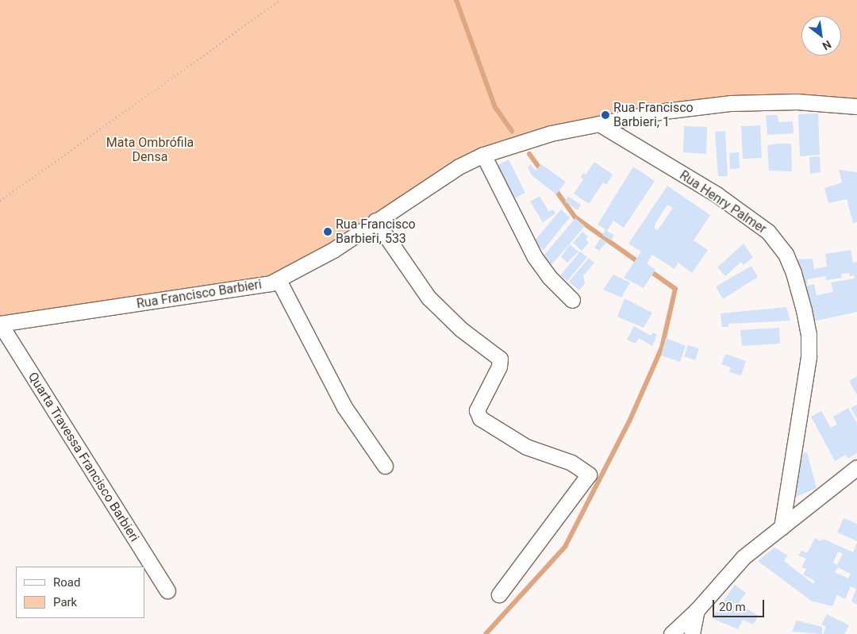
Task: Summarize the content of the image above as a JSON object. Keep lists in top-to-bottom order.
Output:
{
  "streets": {
    "street": ["Rua Henry Palmer", "Rua Francisco Barbieri", "Quarta Travessa Francisco Barbieri"]
  },
  "crossings": [
    ["Rua Henry Palmer", "Rua Francisco Barbieri"],
    ["Rua Francisco Barbieri", "Quarta Travessa Francisco Barbieri"]
  ],
  "parks": ["Mata Ombrófila Densa"],
  "places": ["Rua Francisco Barbieri, 1", "Rua Francisco Barbieri, 533"],
  "legend": ["Road", "Park"],
  "scale_bar": "20 m",
  "north": "bottom right"
}
